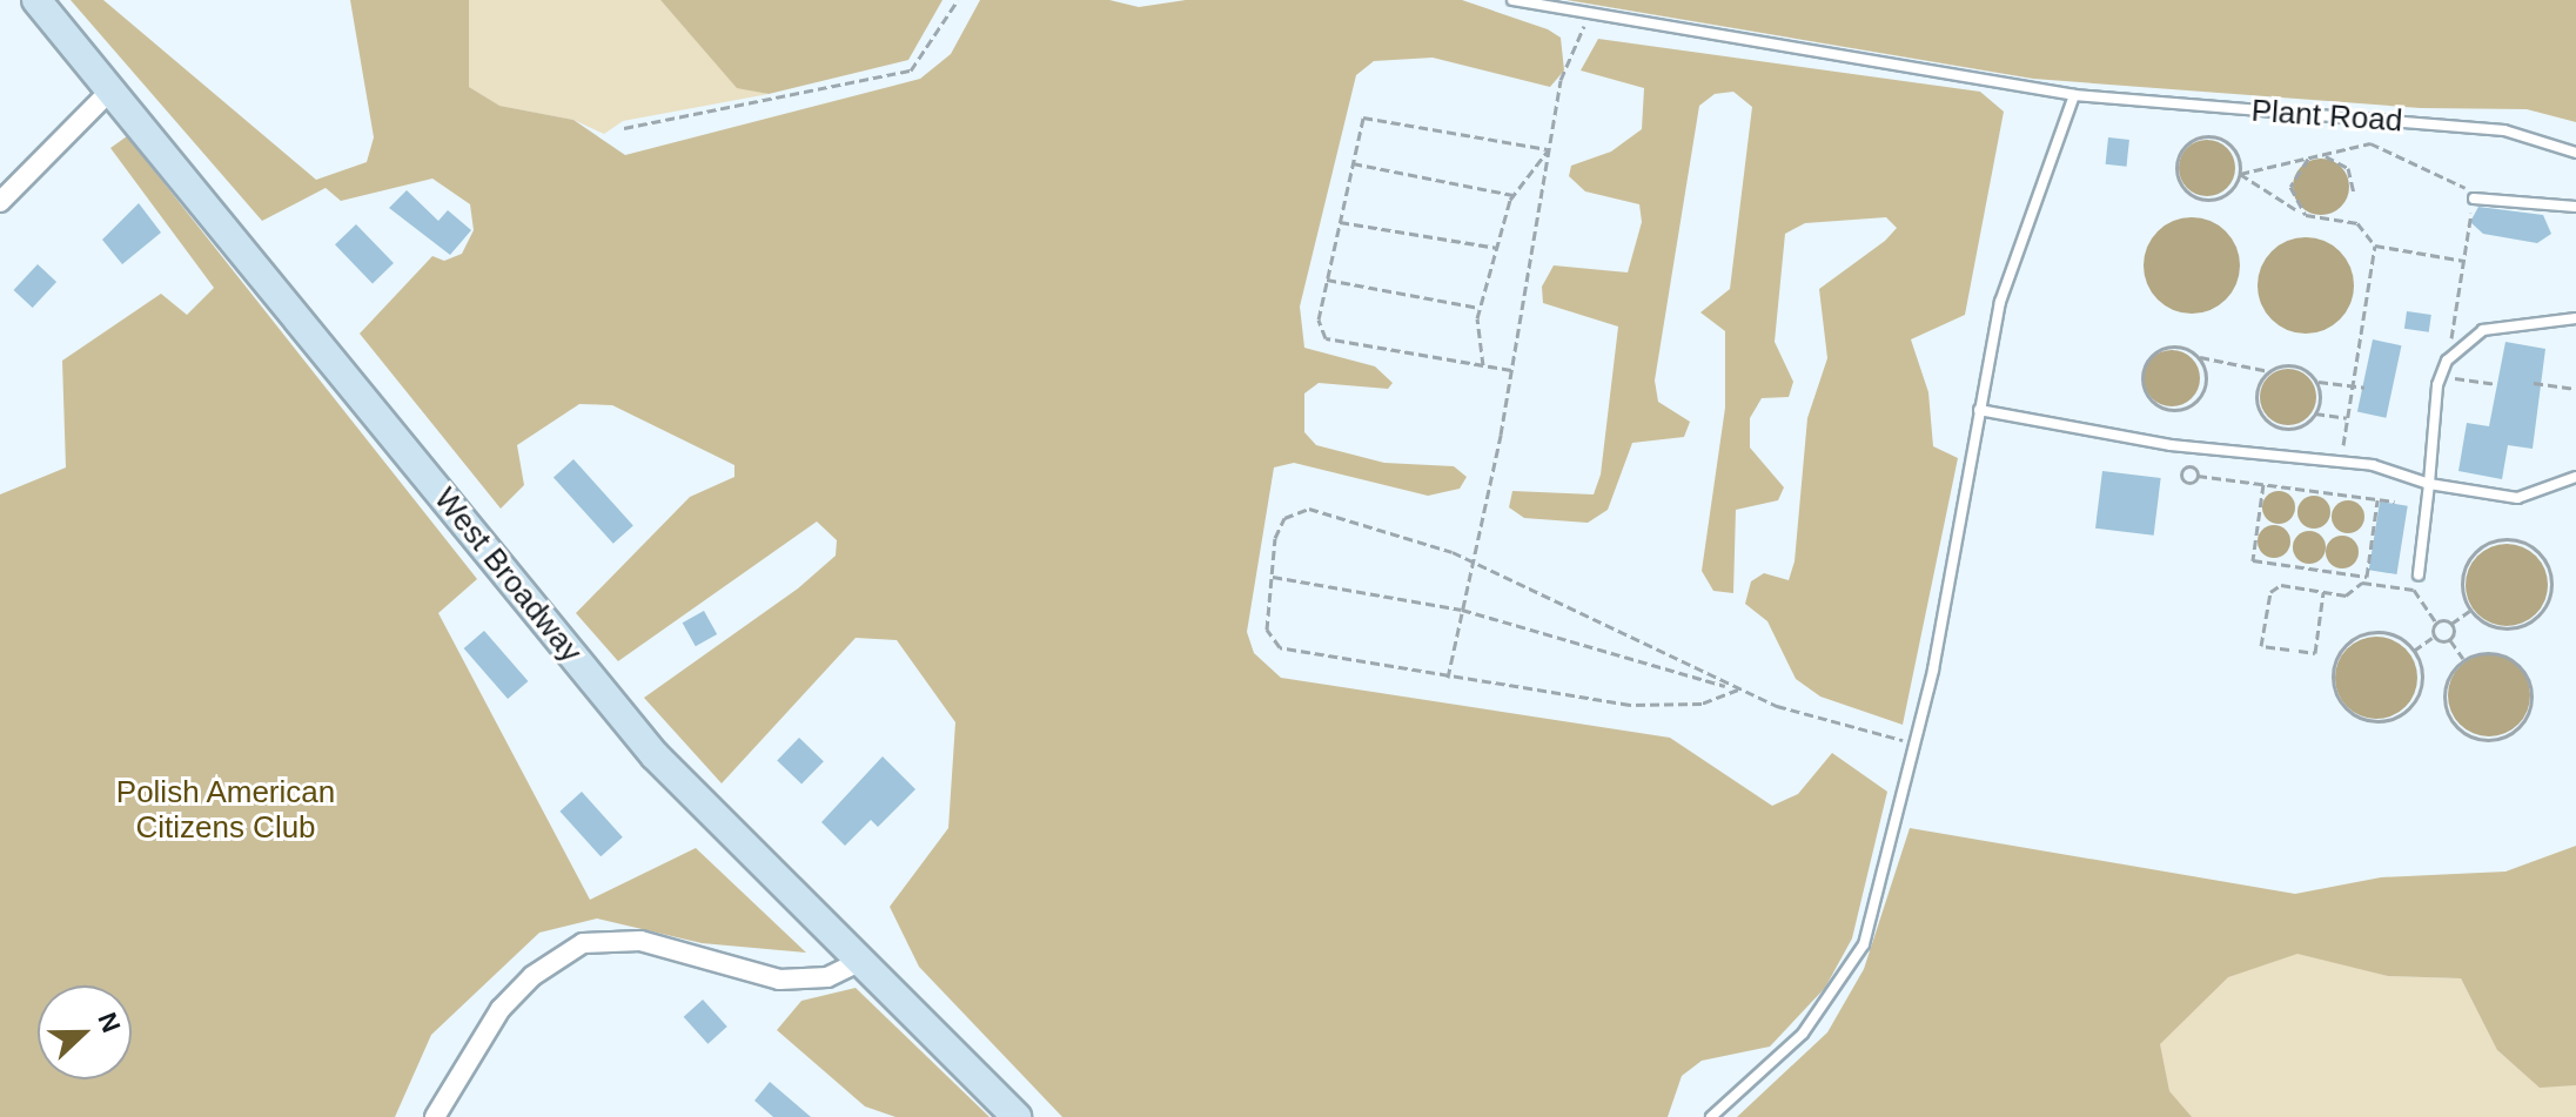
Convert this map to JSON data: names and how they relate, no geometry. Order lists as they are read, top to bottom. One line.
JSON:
{"streets":{"main road":["West Broadway"],"lane":["Plant Road"]},"parks":["Polish American Citizens Club"],"north":"right"}
